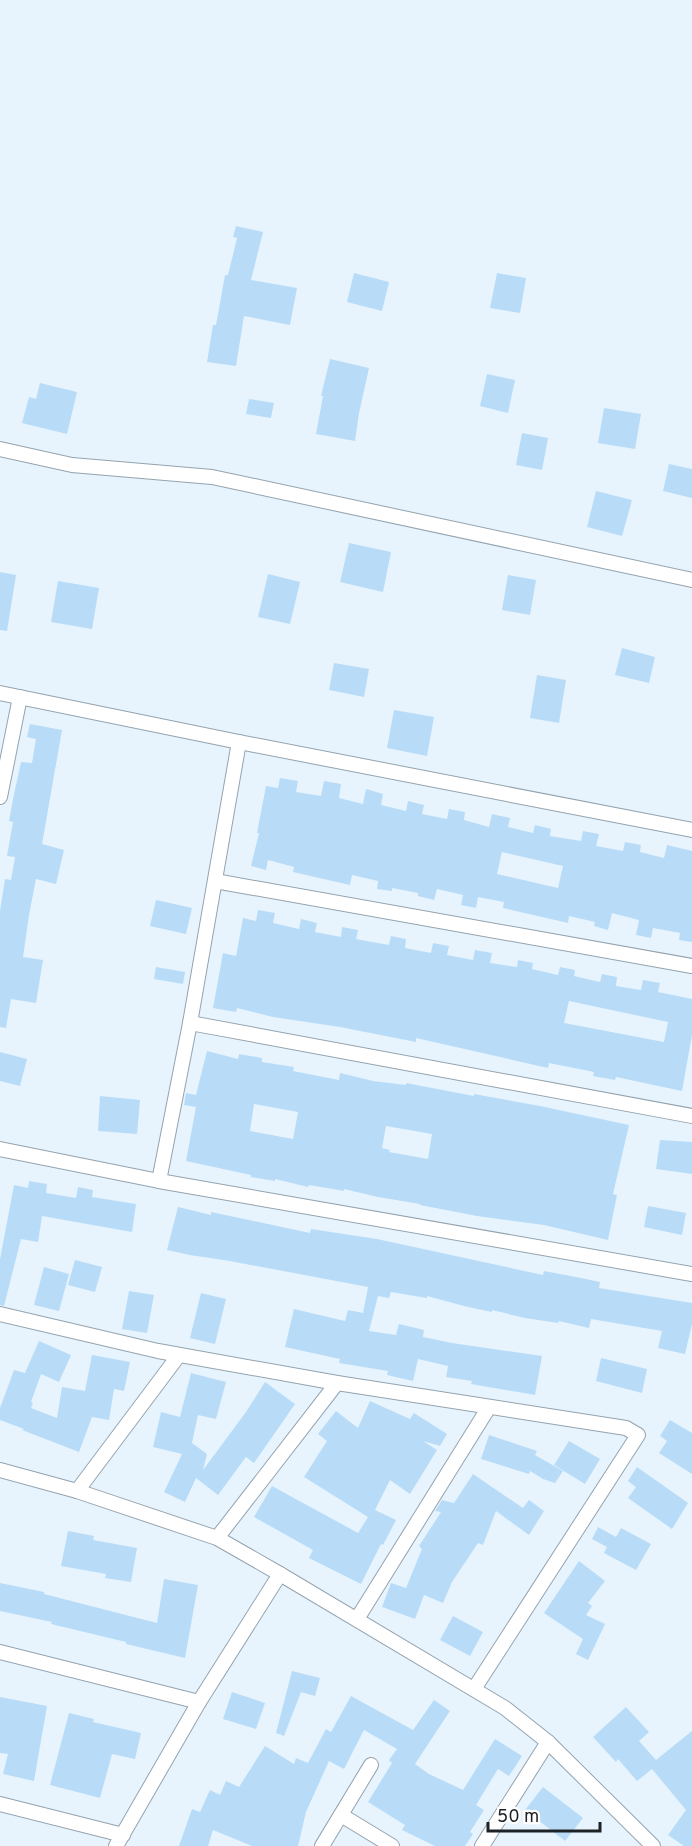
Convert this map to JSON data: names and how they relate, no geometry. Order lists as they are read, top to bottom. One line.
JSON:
{"scale_bar":"50 m"}
